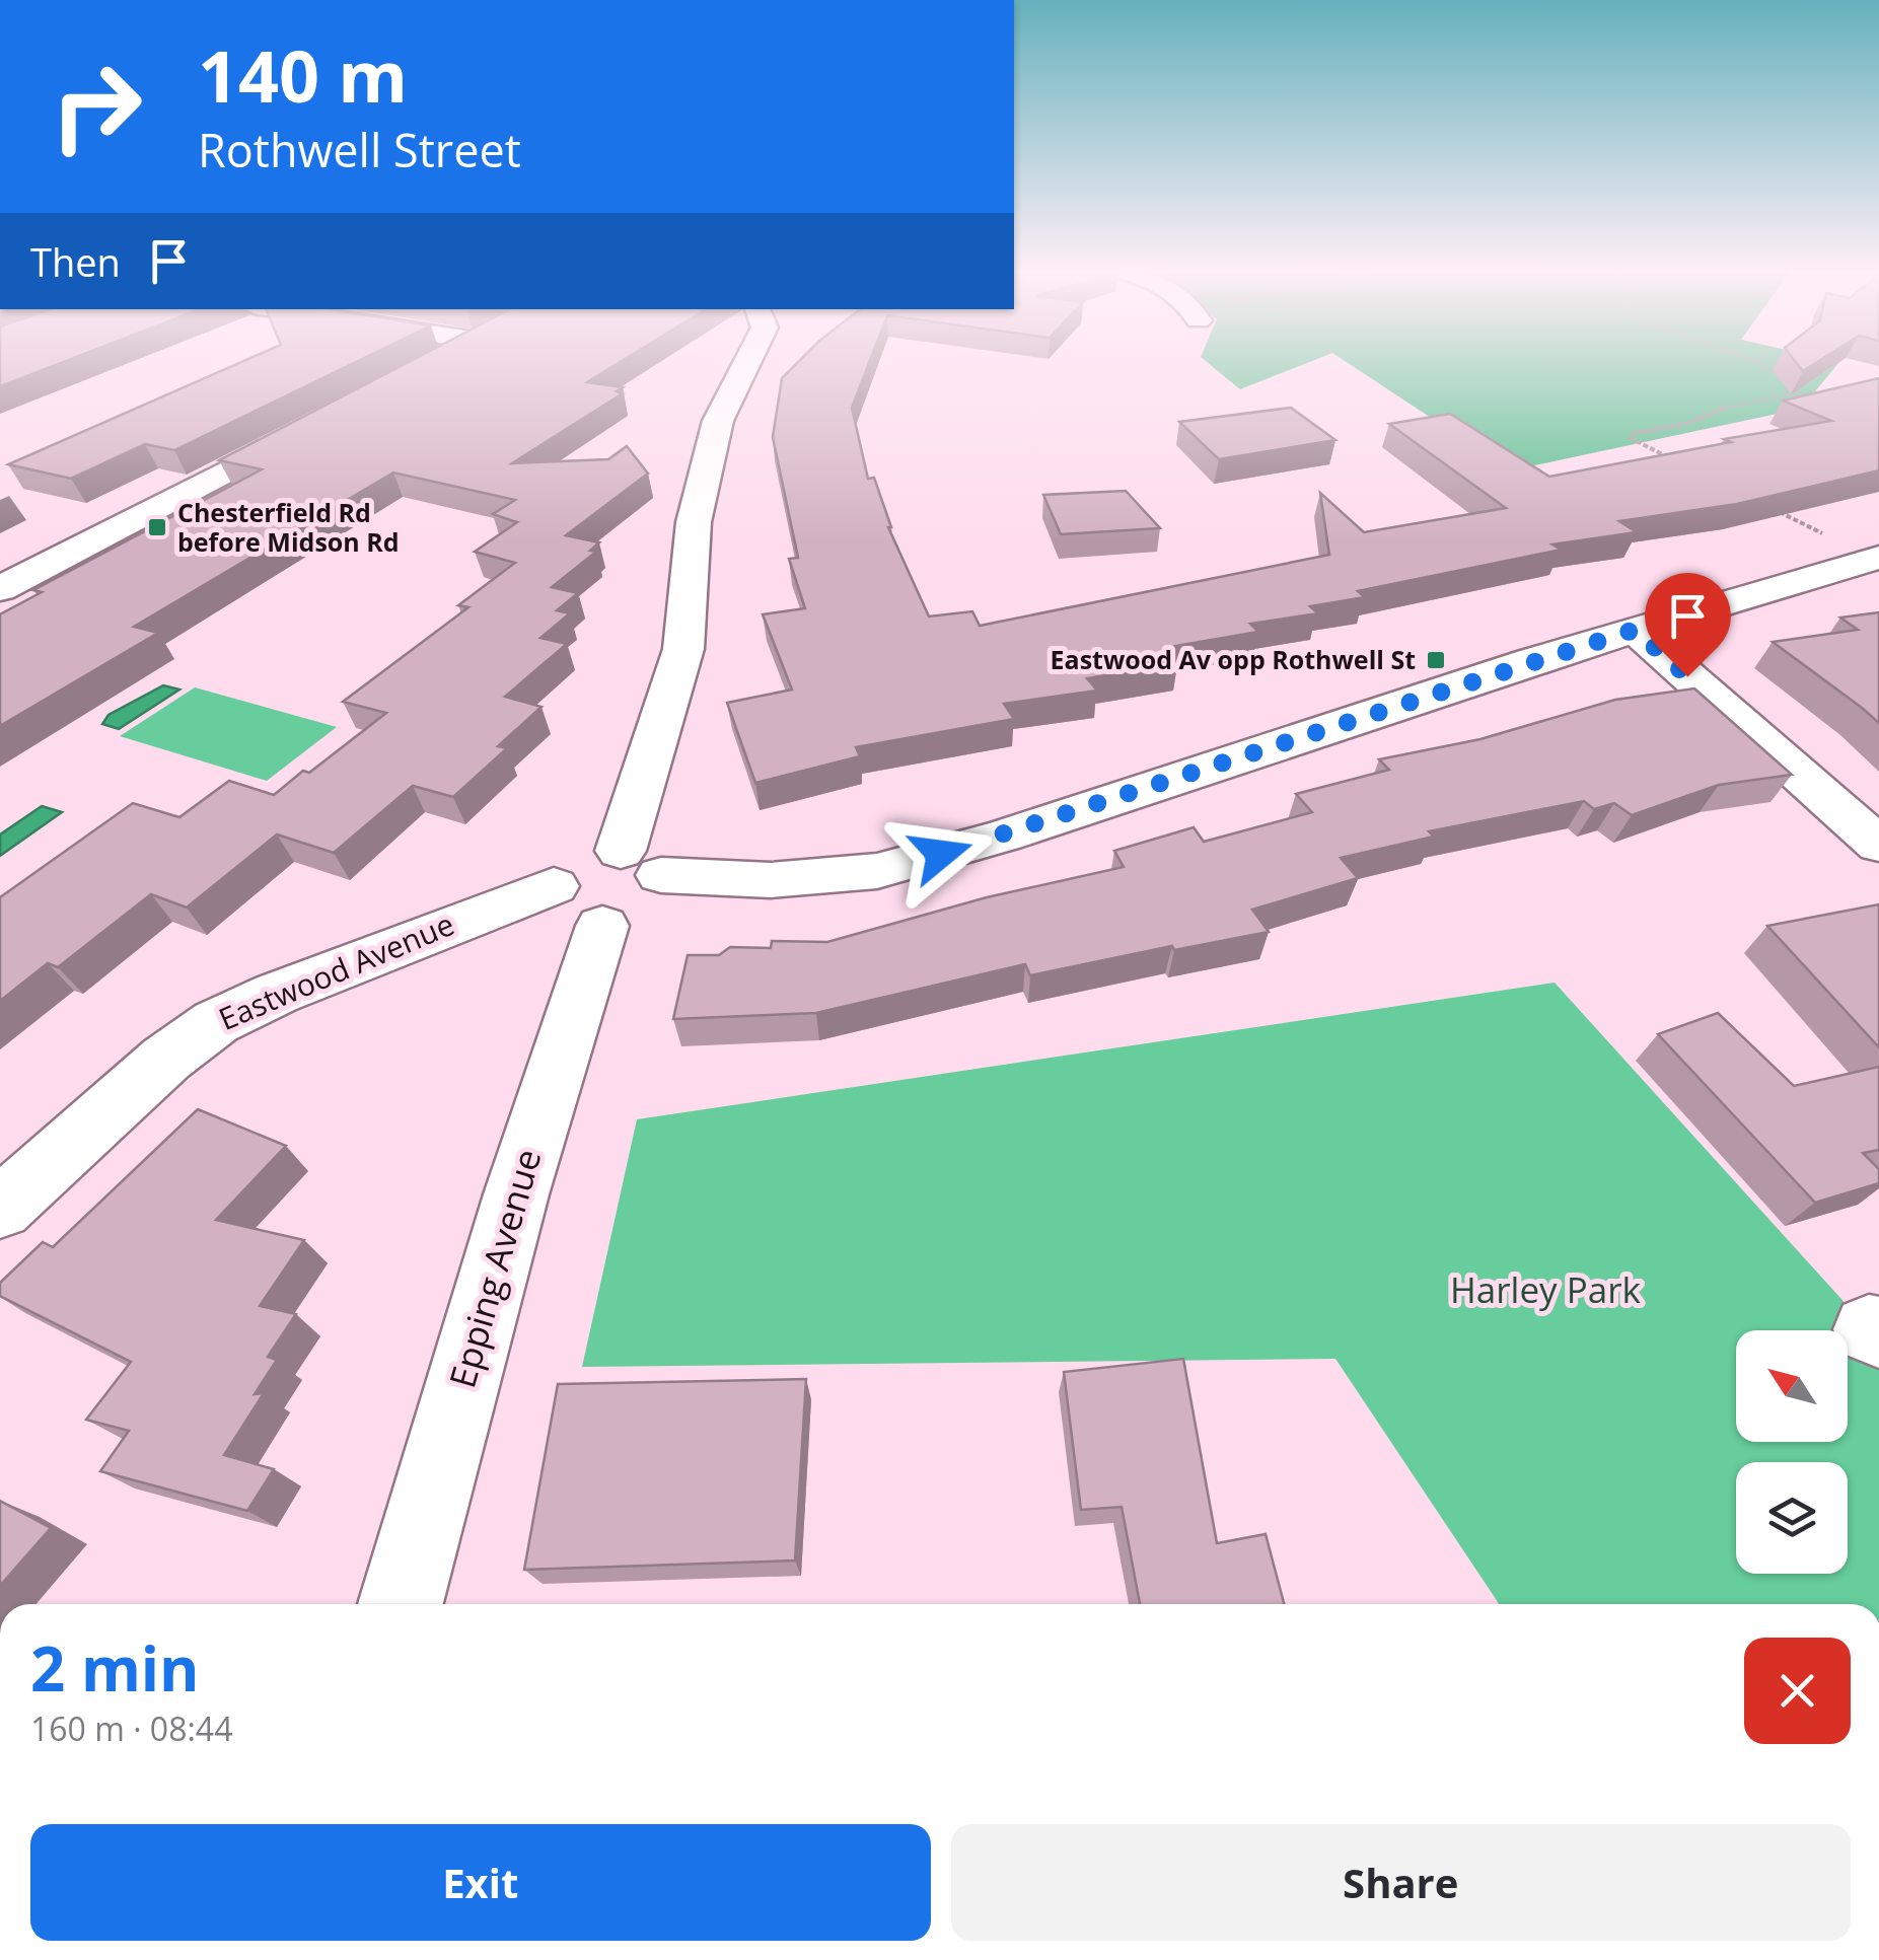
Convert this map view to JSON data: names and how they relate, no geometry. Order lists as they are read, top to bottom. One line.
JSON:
{"streets":{"street":["Eastwood Avenue","Epping Avenue"]},"crossings":[["Eastwood Avenue","Epping Avenue"]],"parks":["Harley Park"],"places":{"transit":["Chesterfield Rd before Midson Rd","Eastwood Av opp Rothwell St"]},"north":"top left","page":{"turn":["140 m","Rothwell Street"],"then":"Then","heading":["2 min","160 m · 08:44"],"buttons":["Exit","Share"]}}
